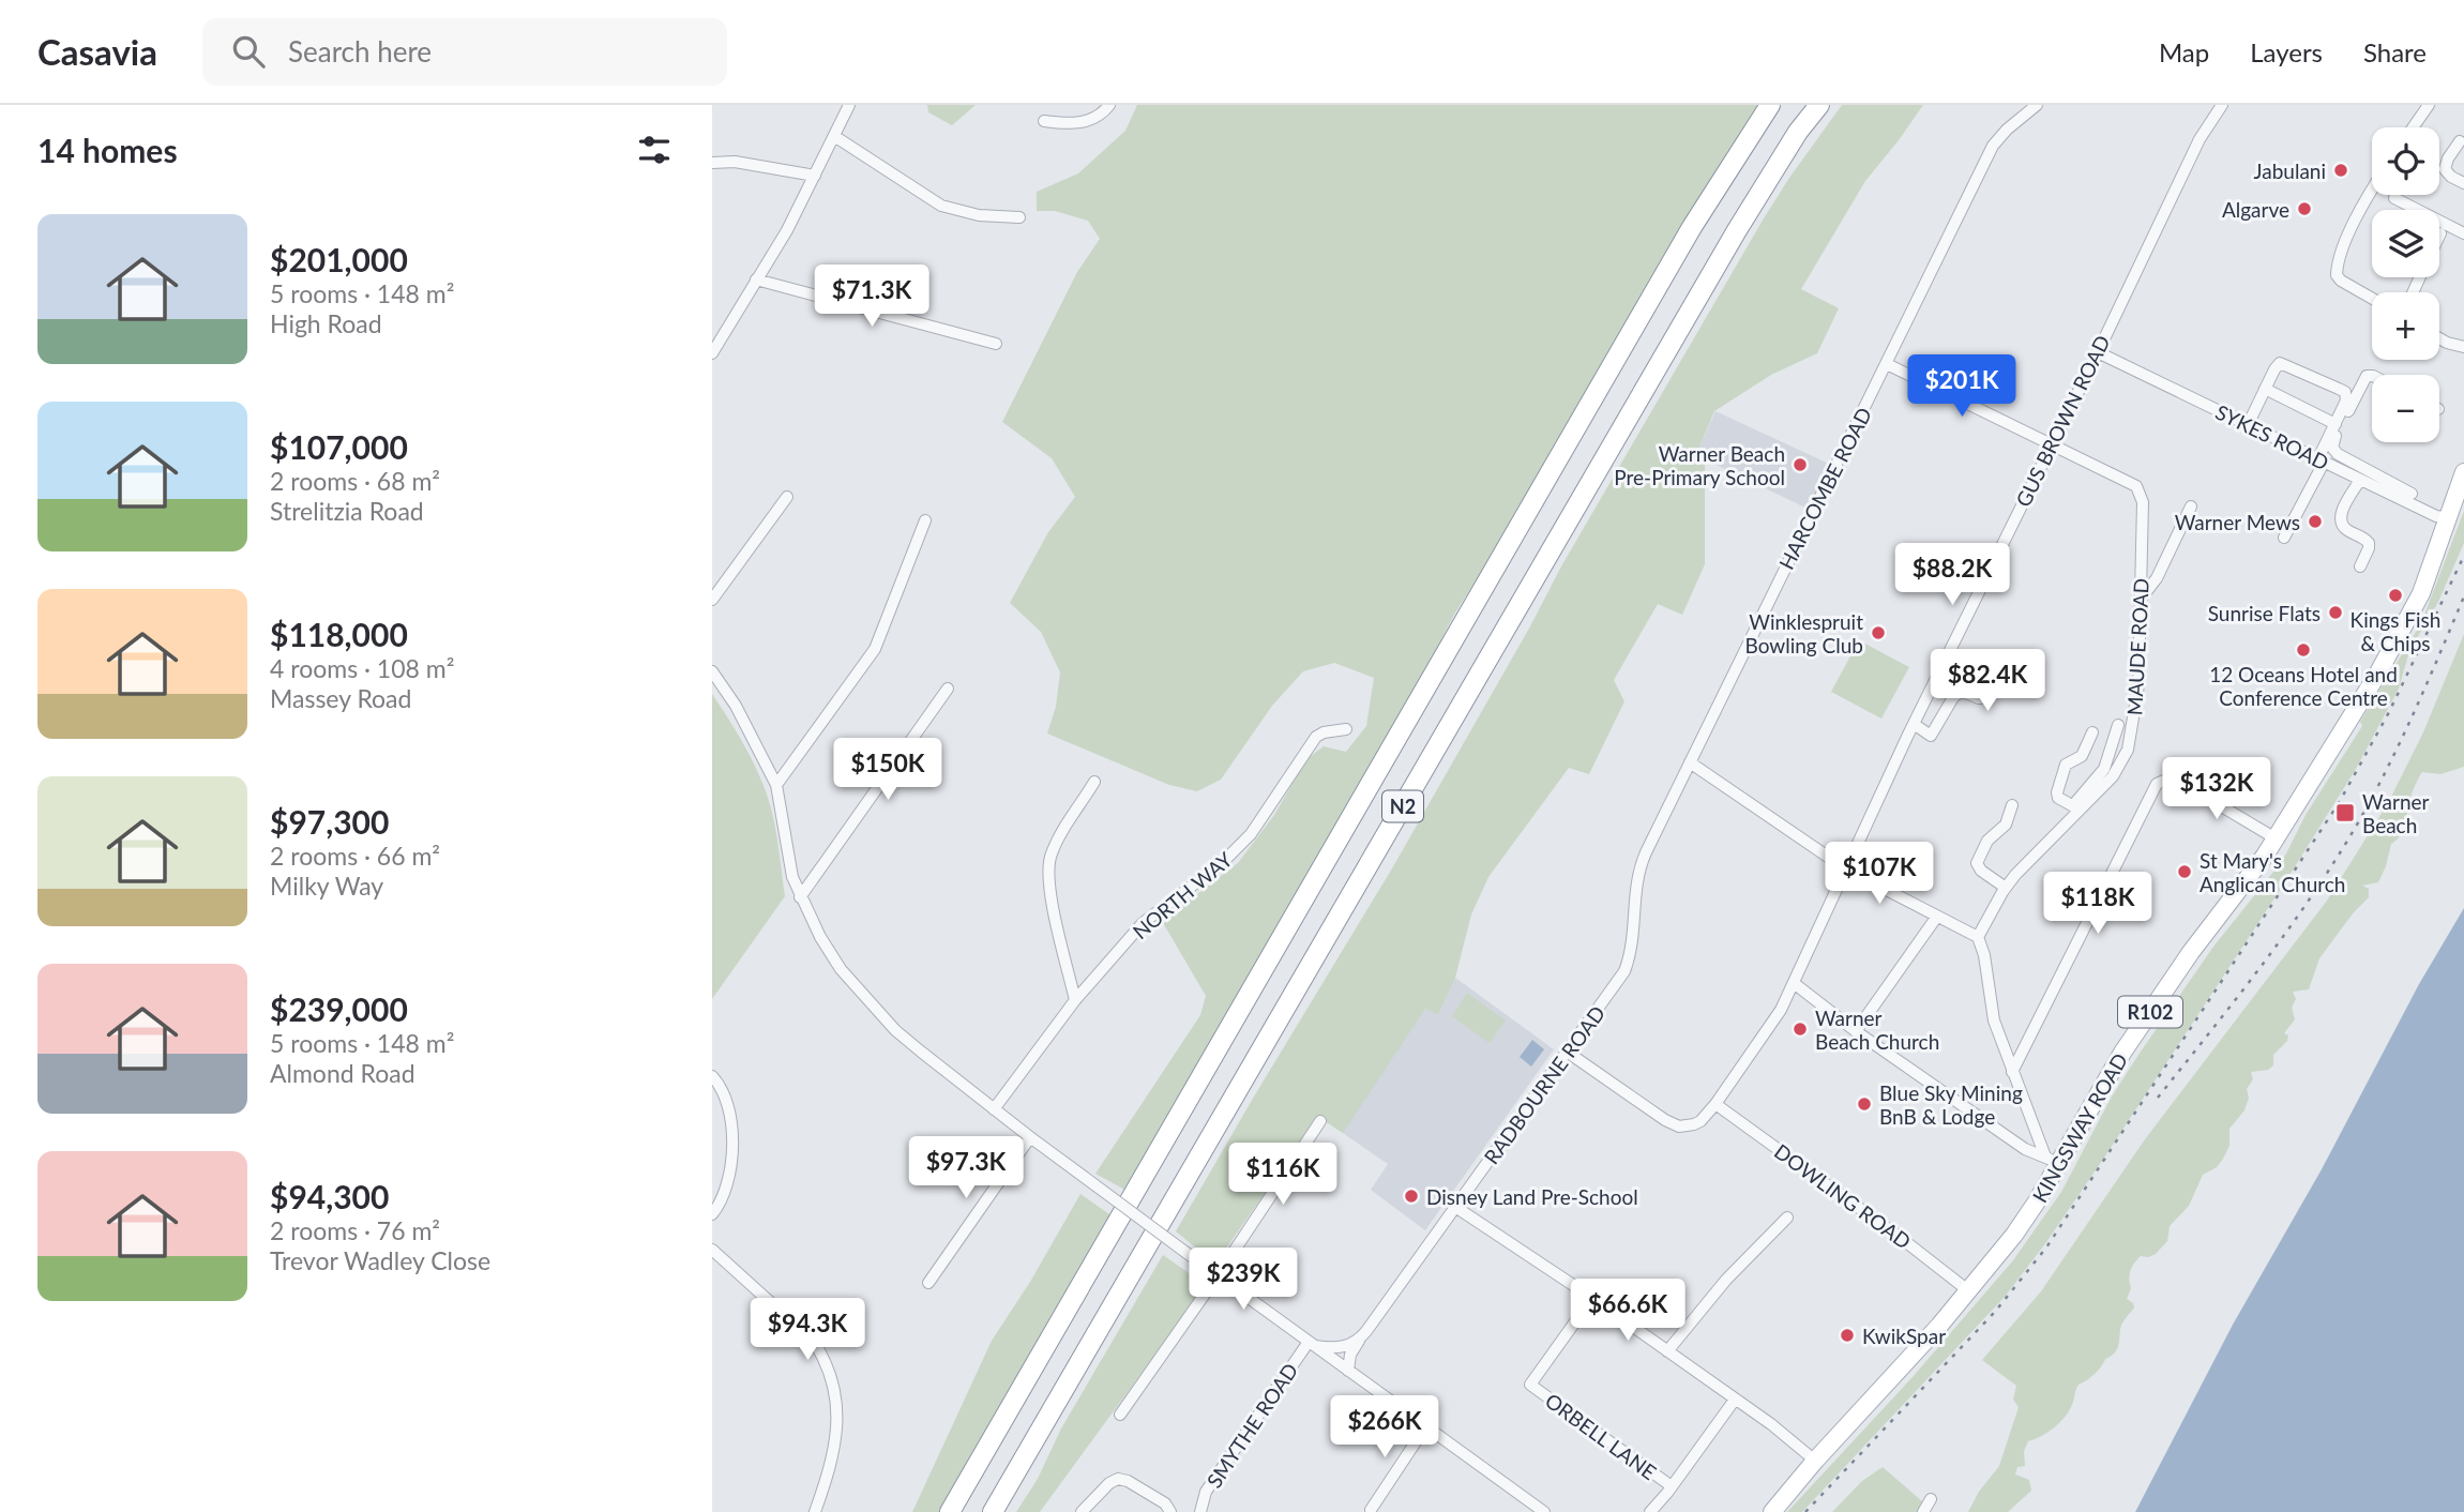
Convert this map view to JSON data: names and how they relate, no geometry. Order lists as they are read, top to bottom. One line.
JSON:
{"streets":{"highway":["N2"],"main road":["R102","KINGSWAY ROAD"],"street":["GUS BROWN ROAD","SYKES ROAD","HARCOMBE ROAD","MAUDE ROAD","NORTH WAY","RADBOURNE ROAD","DOWLING ROAD","SMYTHE ROAD","ORBELL LANE"]},"crossings":[["GUS BROWN ROAD","SYKES ROAD"],["GUS BROWN ROAD","MAUDE ROAD"],["GUS BROWN ROAD","RADBOURNE ROAD"],["GUS BROWN ROAD","DOWLING ROAD"],["SYKES ROAD","KINGSWAY ROAD"],["HARCOMBE ROAD","RADBOURNE ROAD"],["KINGSWAY ROAD","DOWLING ROAD"]],"places":{"other":["Jabulani","Algarve","Warner Beach Pre-Primary School","Warner Mews","Kings Fish & Chips","Sunrise Flats","Winklespruit Bowling Club","12 Oceans Hotel and Conference Centre","St Mary's Anglican Church","Warner Beach Church","Blue Sky Mining BnB & Lodge","Disney Land Pre-School","KwikSpar"],"transit":["Warner Beach"]},"page":{"header":"Casavia","search":"Search here","nav":["Map","Layers","Share"],"heading":"14 homes","map_buttons":["+","−"],"list":[{"name":"$201,000","note":"5 rooms · 148 m² · High Road"},{"name":"$107,000","note":"2 rooms · 68 m² · Strelitzia Road"},{"name":"$118,000","note":"4 rooms · 108 m² · Massey Road"},{"name":"$97,300","note":"2 rooms · 66 m² · Milky Way"},{"name":"$239,000","note":"5 rooms · 148 m² · Almond Road"},{"name":"$94,300","note":"2 rooms · 76 m² · Trevor Wadley Close"}],"price":["$71.3K","$201K","$88.2K","$82.4K","$150K","$132K","$107K","$118K","$97.3K","$116K","$239K","$66.6K","$94.3K","$266K"]}}
